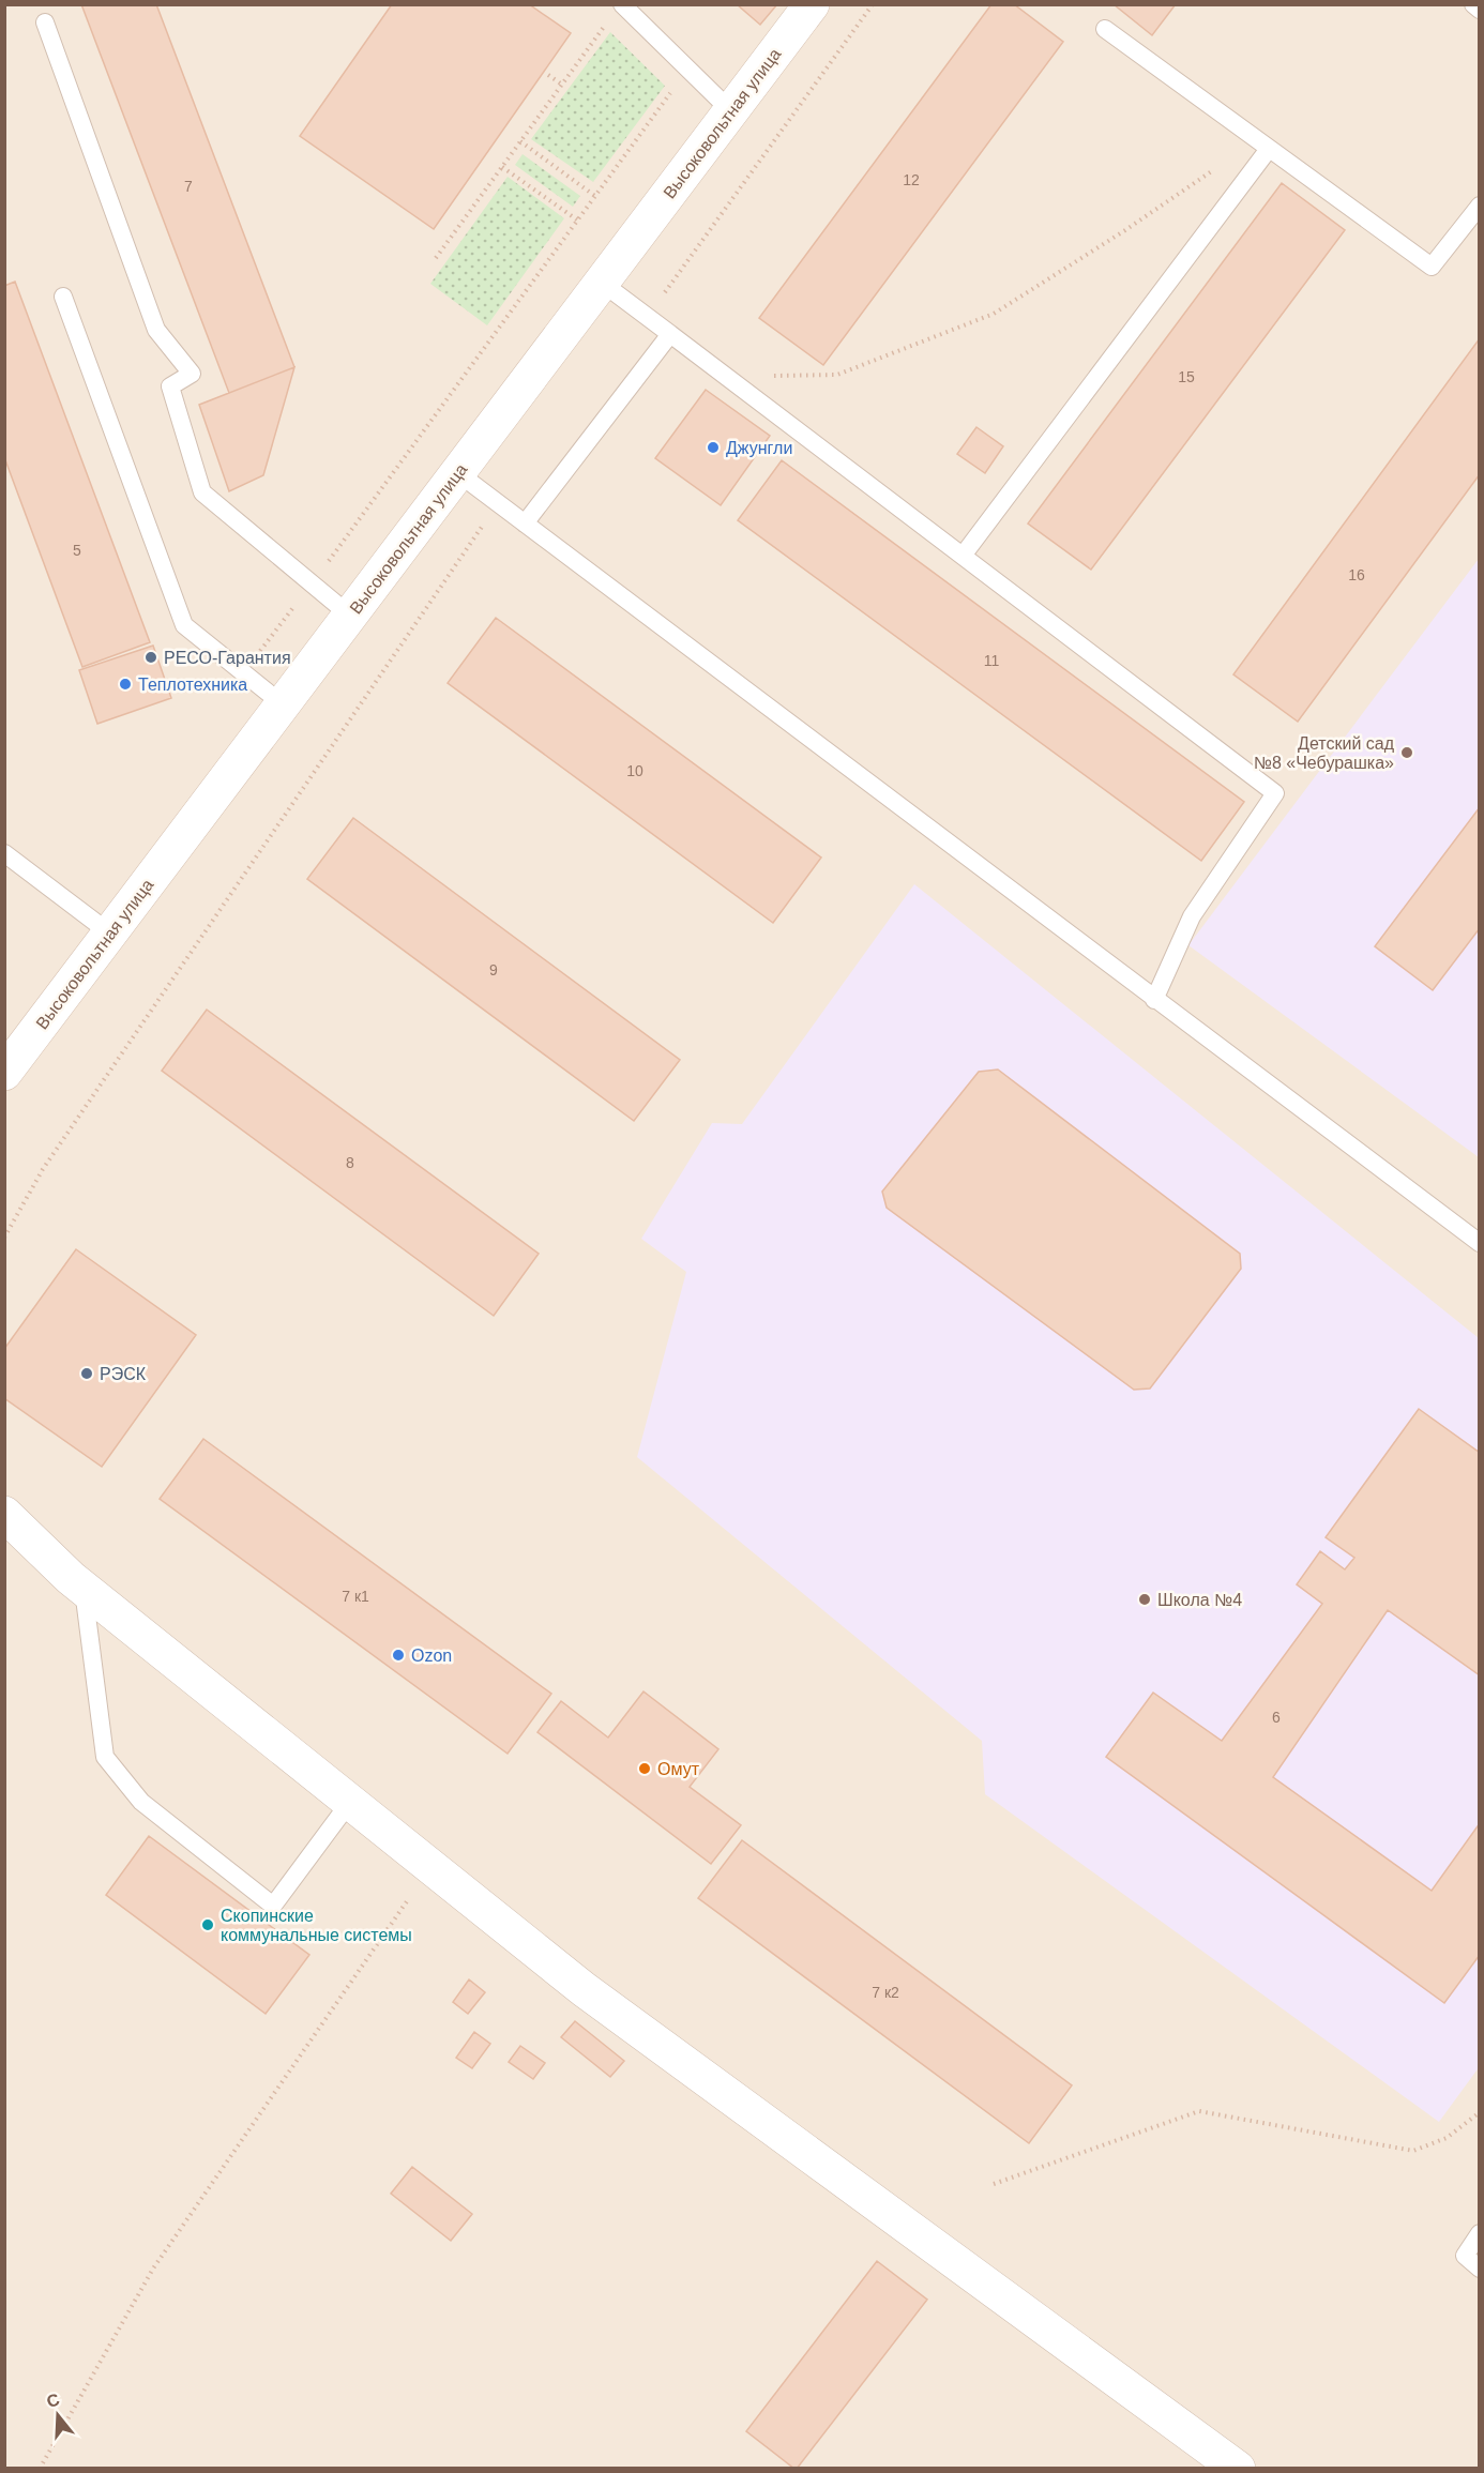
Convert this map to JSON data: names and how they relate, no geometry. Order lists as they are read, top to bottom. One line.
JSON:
{"streets":{"street":["Высоковольтная улица"]},"places":["Джунгли","РЕСО-Гарантия","Теплотехника","Детский сад №8 «Чебурашка»","РЭСК","Школа №4","Ozon","Омут","Скопинские коммунальные системы"],"house_numbers":["12","7","15","5","16","11","10","9","8","7 к1","6","7 к2"],"north":"top"}
